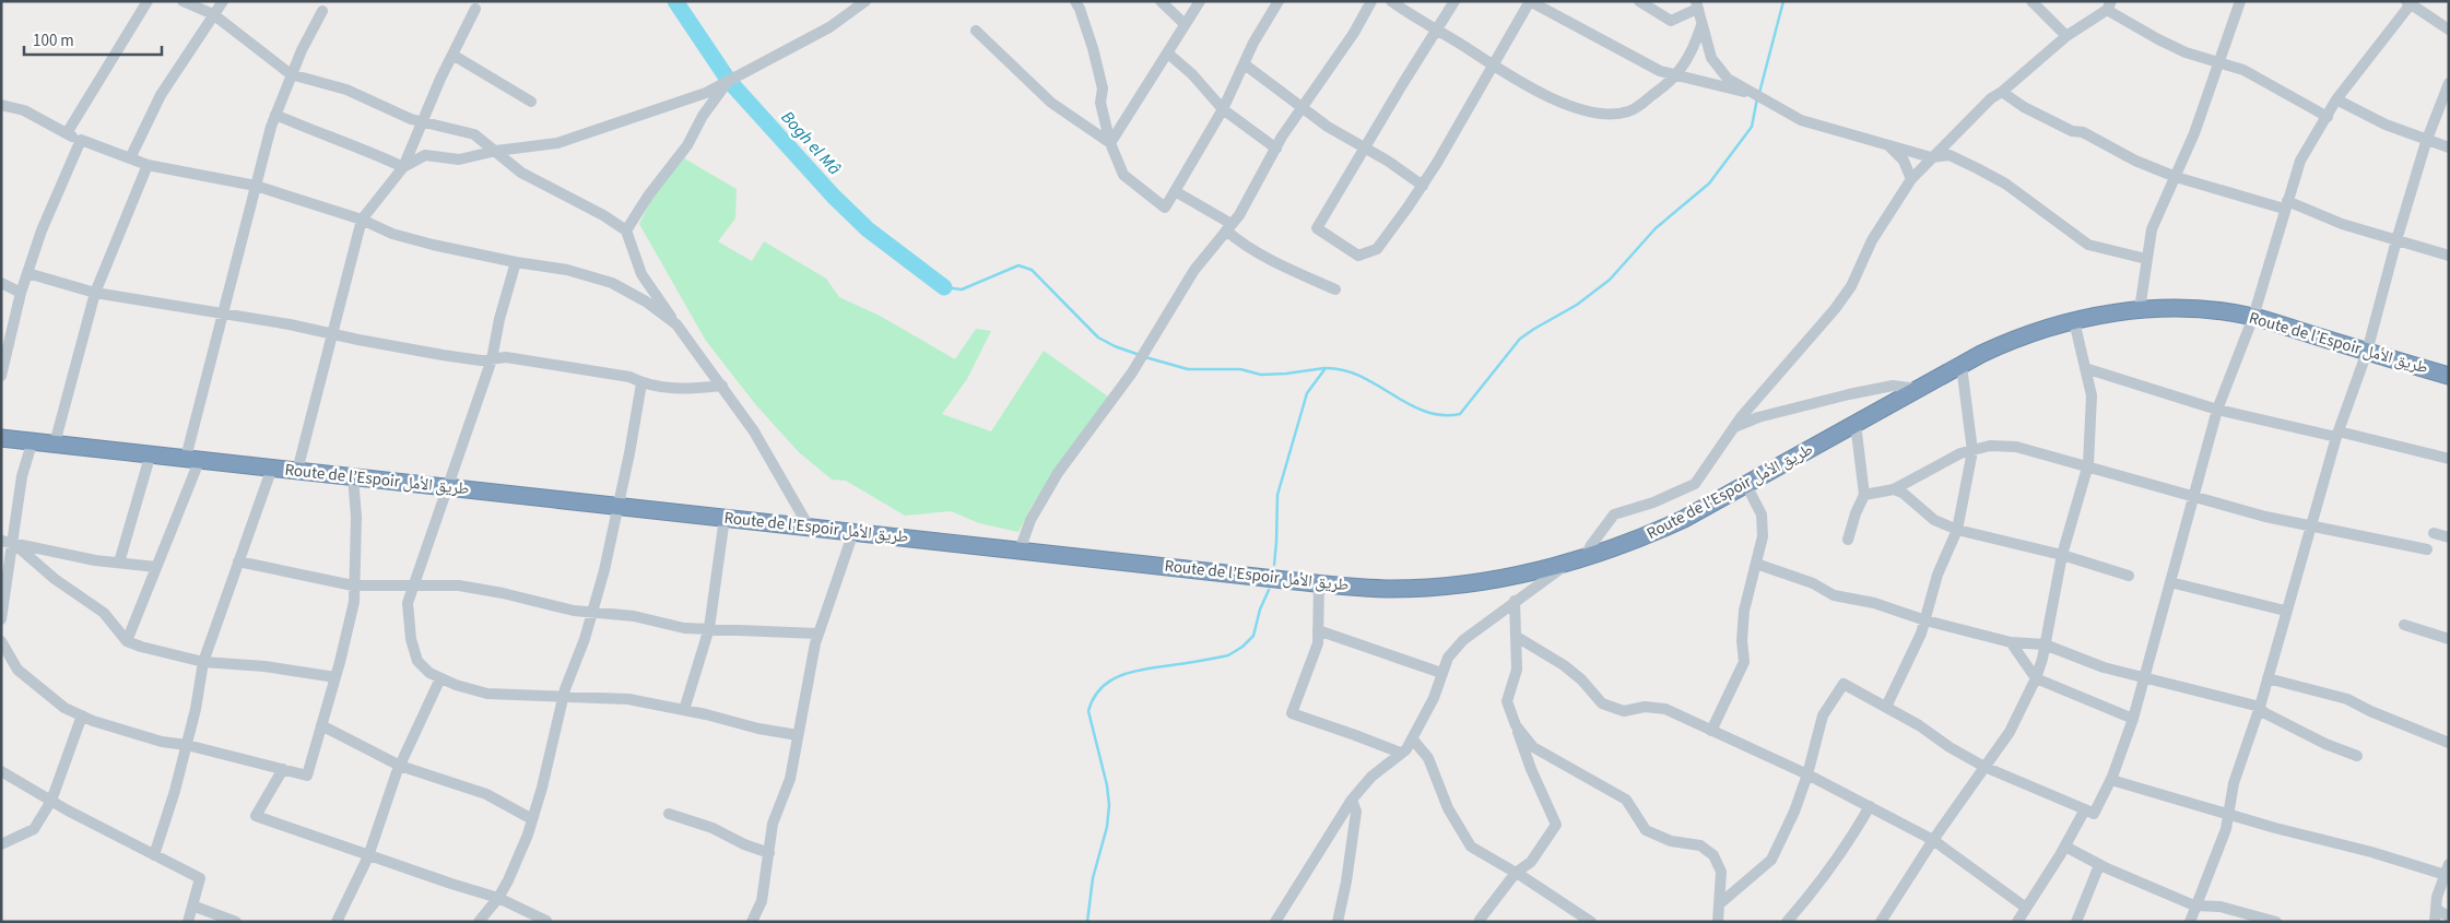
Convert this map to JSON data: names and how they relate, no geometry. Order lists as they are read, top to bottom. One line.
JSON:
{"streets":{"highway":["Route de l’Espoir طريق الأمل"]},"water":["Bogh el Mâ"],"scale_bar":"100 m"}
